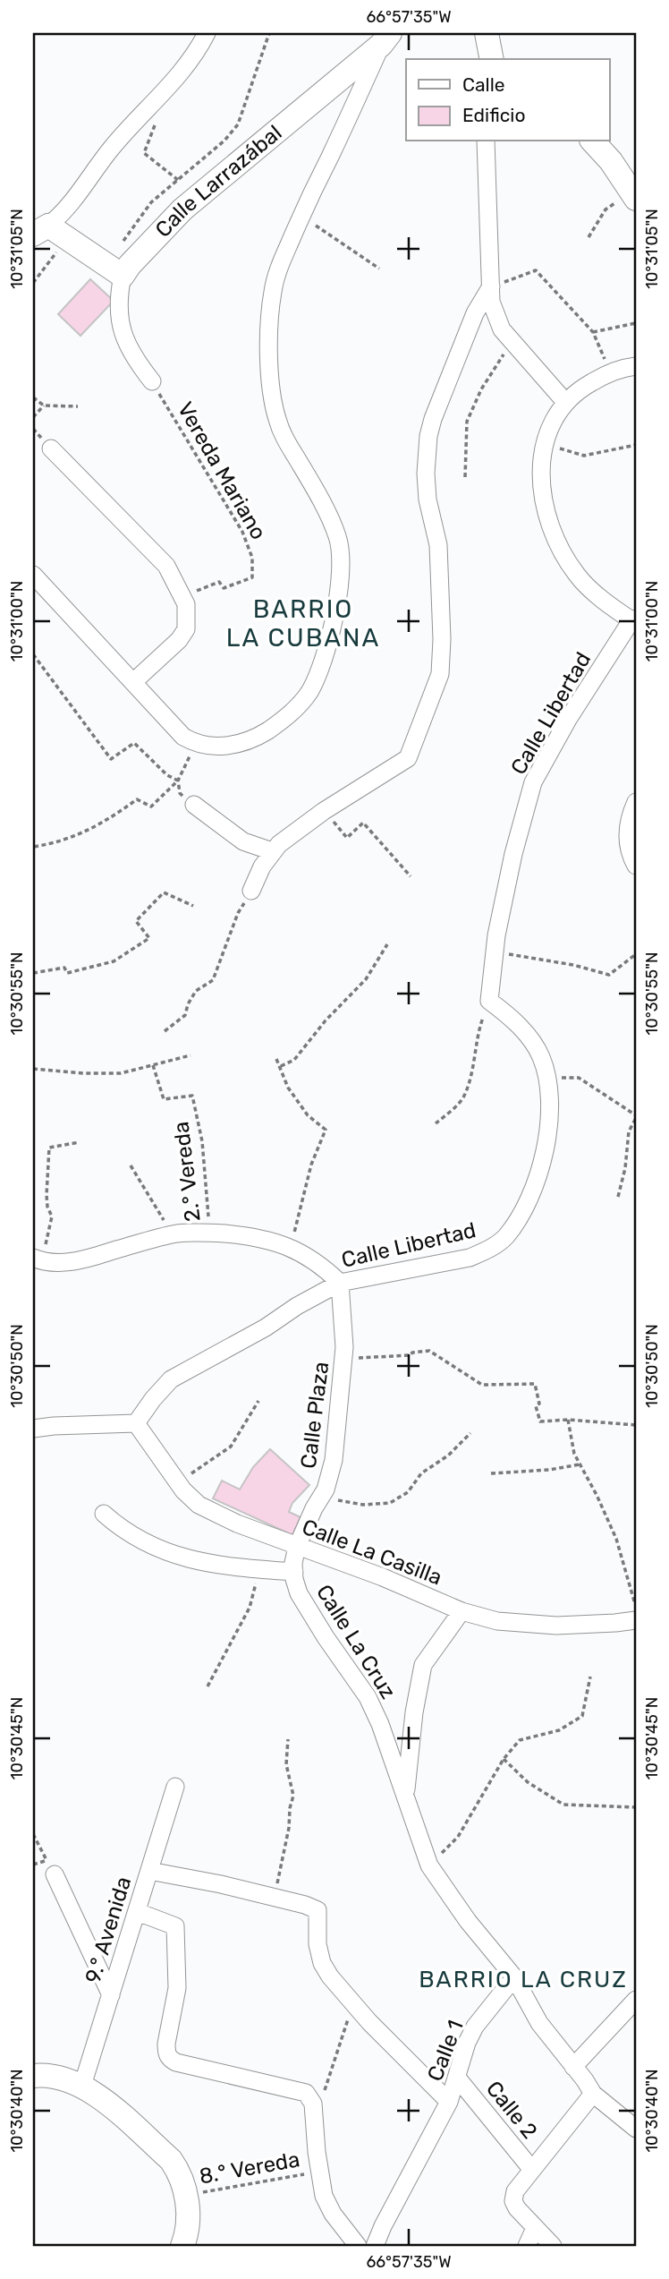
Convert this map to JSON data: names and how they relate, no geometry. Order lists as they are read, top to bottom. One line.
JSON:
{"streets":{"street":["Calle Larrazábal","Calle Libertad","Calle Plaza","Calle La Casilla","Calle La Cruz","9.° Avenida","Calle 1","Calle 2"],"path":["Vereda Mariano","2.° Vereda","8.° Vereda"]},"crossings":[["Calle Libertad","Calle Plaza"],["Calle Libertad","Calle La Casilla"],["Calle Plaza","Calle La Casilla"],["Calle Plaza","Calle La Cruz"],["Calle La Casilla","Calle La Cruz"],["Calle La Cruz","Calle 1"],["Calle La Cruz","Calle 2"],["Calle 1","Calle 2"]],"districts":["BARRIO LA CUBANA","BARRIO LA CRUZ"],"legend":["Calle","Edificio"],"coordinates":["66°57'35\"W","10°31'05\"N","10°31'00\"N","10°30'55\"N","10°30'50\"N","10°30'45\"N","10°30'40\"N"]}
